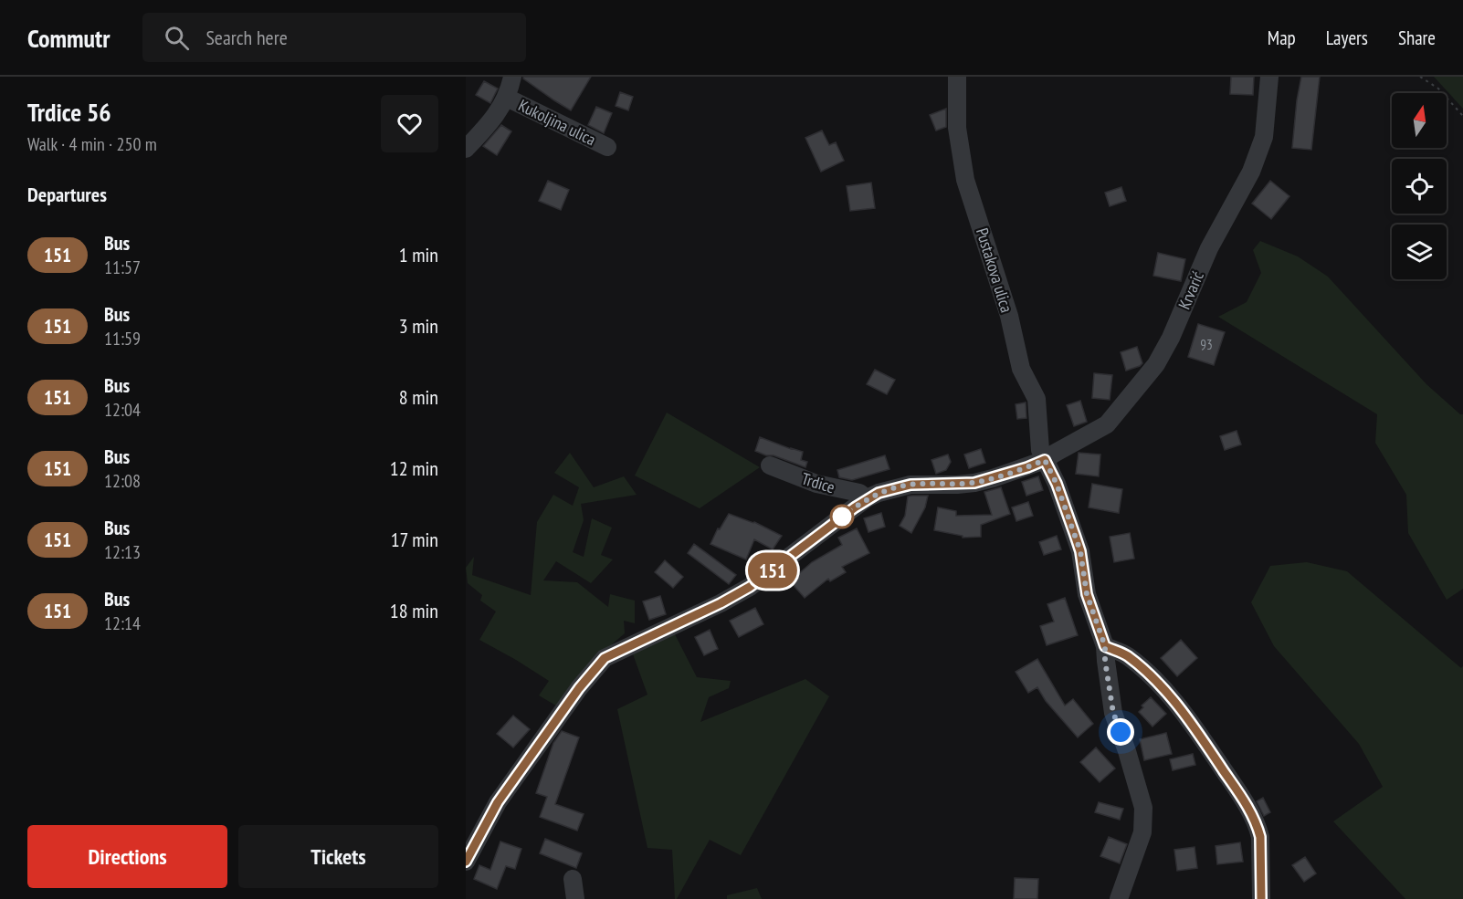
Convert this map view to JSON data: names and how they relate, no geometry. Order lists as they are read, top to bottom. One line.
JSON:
{"streets":{"street":["Kukoljina ulica","Pustakova ulica","Krvarić","Trdice"]},"crossings":[["Pustakova ulica","Krvarić"],["Pustakova ulica","Trdice"],["Krvarić","Trdice"]],"lines":["bus line 151"],"house_numbers":["93"],"north":"top","page":{"header":"Commutr","search":"Search here","nav":["Map","Layers","Share"],"heading":[["Trdice 56","Walk · 4 min · 250 m"],"Departures"],"on_map":"151","list":[{"mark":"151","name":"Bus","note":"11:57","value":"1 min"},{"mark":"151","name":"Bus","note":"11:59","value":"3 min"},{"mark":"151","name":"Bus","note":"12:04","value":"8 min"},{"mark":"151","name":"Bus","note":"12:08","value":"12 min"},{"mark":"151","name":"Bus","note":"12:13","value":"17 min"},{"mark":"151","name":"Bus","note":"12:14","value":"18 min"}],"buttons":["Directions","Tickets"]}}
